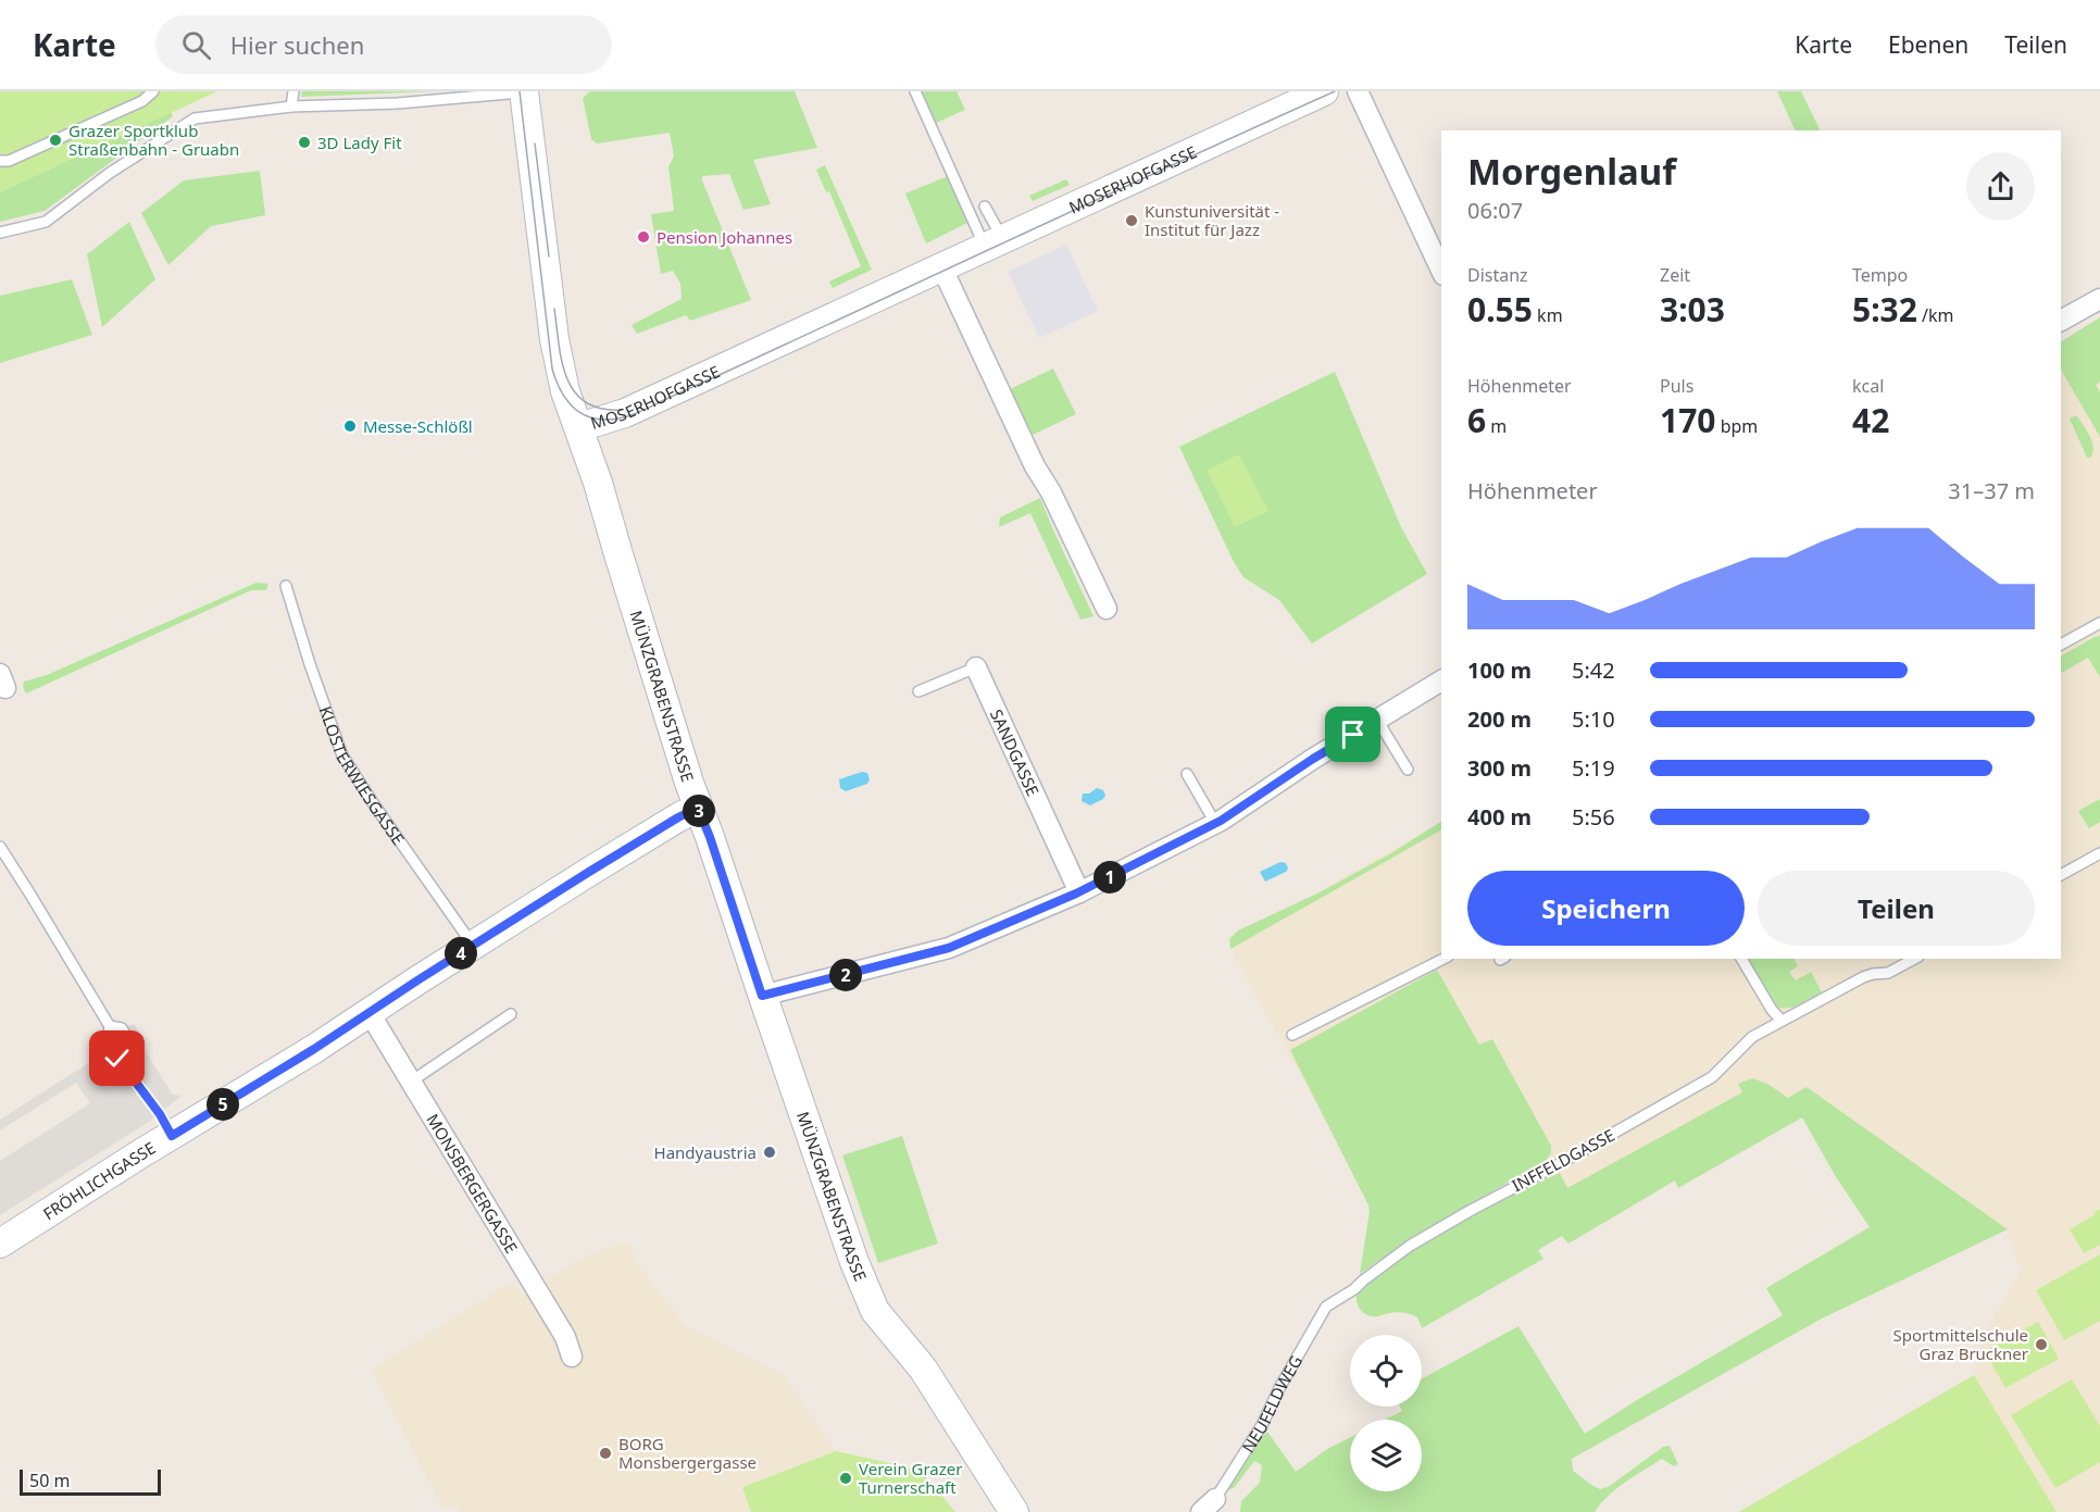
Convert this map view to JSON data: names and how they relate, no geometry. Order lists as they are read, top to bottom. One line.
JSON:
{"streets":{"main road":["MOSERHOFGASSE","MÜNZGRABENSTRASSE","FRÖHLICHGASSE"],"street":["SANDGASSE","MONSBERGERGASSE"],"lane":["KLOSTERWIESGASSE","INFFELDGASSE","NEUFELDWEG"]},"crossings":[["MOSERHOFGASSE","MÜNZGRABENSTRASSE"],["MÜNZGRABENSTRASSE","FRÖHLICHGASSE"],["KLOSTERWIESGASSE","FRÖHLICHGASSE"],["INFFELDGASSE","NEUFELDWEG"],["FRÖHLICHGASSE","MONSBERGERGASSE"]],"places":["Grazer Sportklub Straßenbahn - Gruabn","3D Lady Fit","Kunstuniversität - Institut für Jazz","Pension Johannes","Messe-Schlößl","Handyaustria","Sportmittelschule Graz Bruckner","BORG Monsbergergasse","Verein Grazer Turnerschaft"],"scale_bar":"50 m","page":{"header":"Karte","search":"Hier suchen","nav":["Karte","Ebenen","Teilen"],"heading":["Morgenlauf","06:07"],"stats":[["Distanz","0.55 km"],["Zeit","3:03"],["Tempo","5:32 /km"],["Höhenmeter","6 m"],["Puls","170 bpm"],["kcal","42"]],"chart":["Höhenmeter","31–37 m"],"list":[{"name":"100 m","note":"5:42"},{"name":"200 m","note":"5:10"},{"name":"300 m","note":"5:19"},{"name":"400 m","note":"5:56"}],"pins":["3","1","4","2","5"],"buttons":["Speichern","Teilen"],"scale":"50 m"}}
